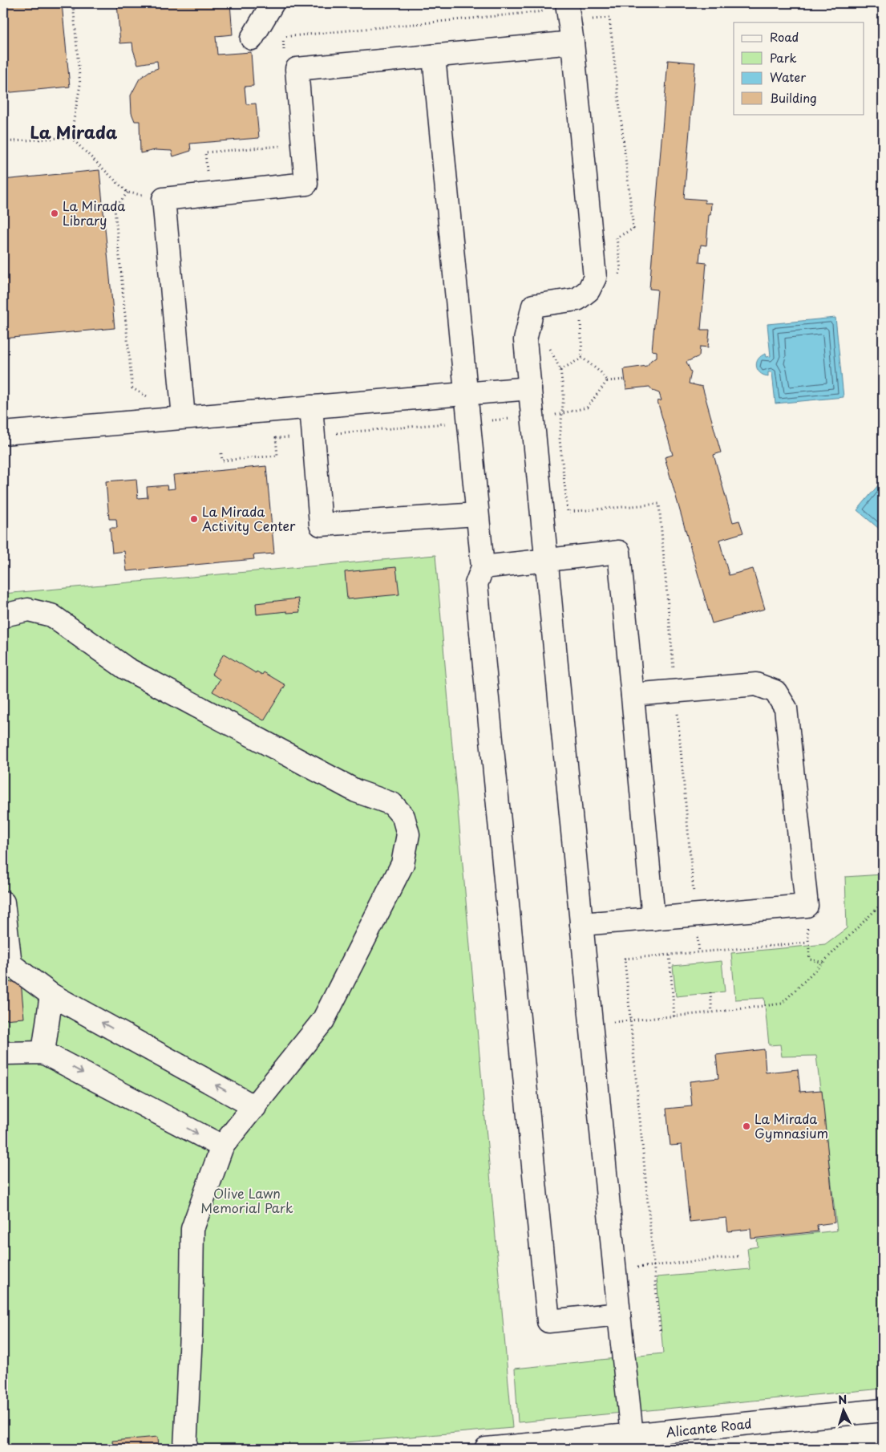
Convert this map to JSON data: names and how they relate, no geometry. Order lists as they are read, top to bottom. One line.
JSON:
{"streets":{"street":["Alicante Road"]},"districts":["La Mirada"],"parks":["Olive Lawn Memorial Park"],"places":["La Mirada Library","La Mirada Activity Center","La Mirada Gymnasium"],"legend":["Road","Park","Water","Building"],"north":"top"}
